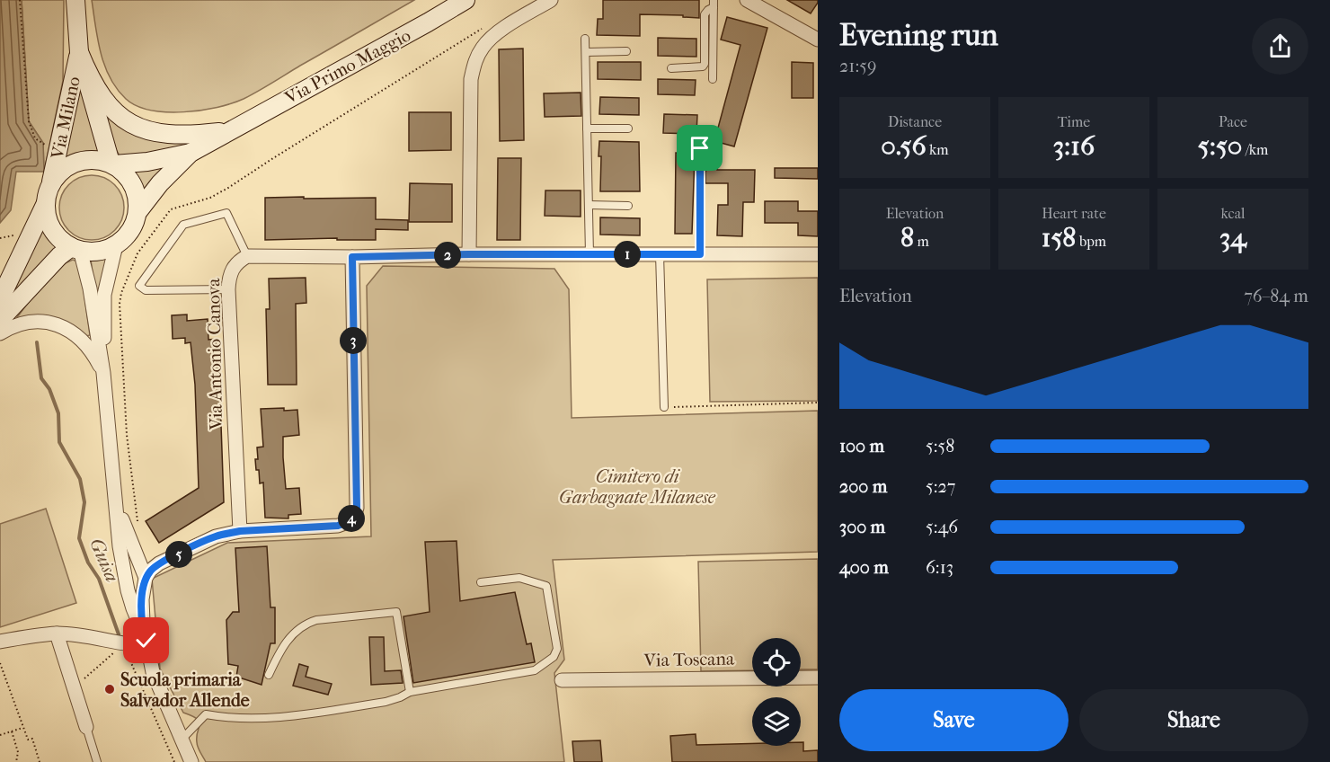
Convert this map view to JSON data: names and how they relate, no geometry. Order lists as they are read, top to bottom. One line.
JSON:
{"streets":{"street":["Via Primo Maggio","Via Milano","Via Antonio Canova","Via Toscana"]},"crossings":[["Via Primo Maggio","Via Milano"]],"water":["Guisa"],"parks":["Cimitero di Garbagnate Milanese"],"places":["Scuola primaria Salvador Allende"],"page":{"heading":["Evening run","21:59"],"stats":[["Distance","0.56 km"],["Time","3:16"],["Pace","5:50 /km"],["Elevation","8 m"],["Heart rate","158 bpm"],["kcal","34"]],"pins":["1","2","3","4","5"],"chart":["Elevation","76–84 m"],"list":[{"name":"100 m","note":"5:58"},{"name":"200 m","note":"5:27"},{"name":"300 m","note":"5:46"},{"name":"400 m","note":"6:13"}],"buttons":["Save","Share"]}}
